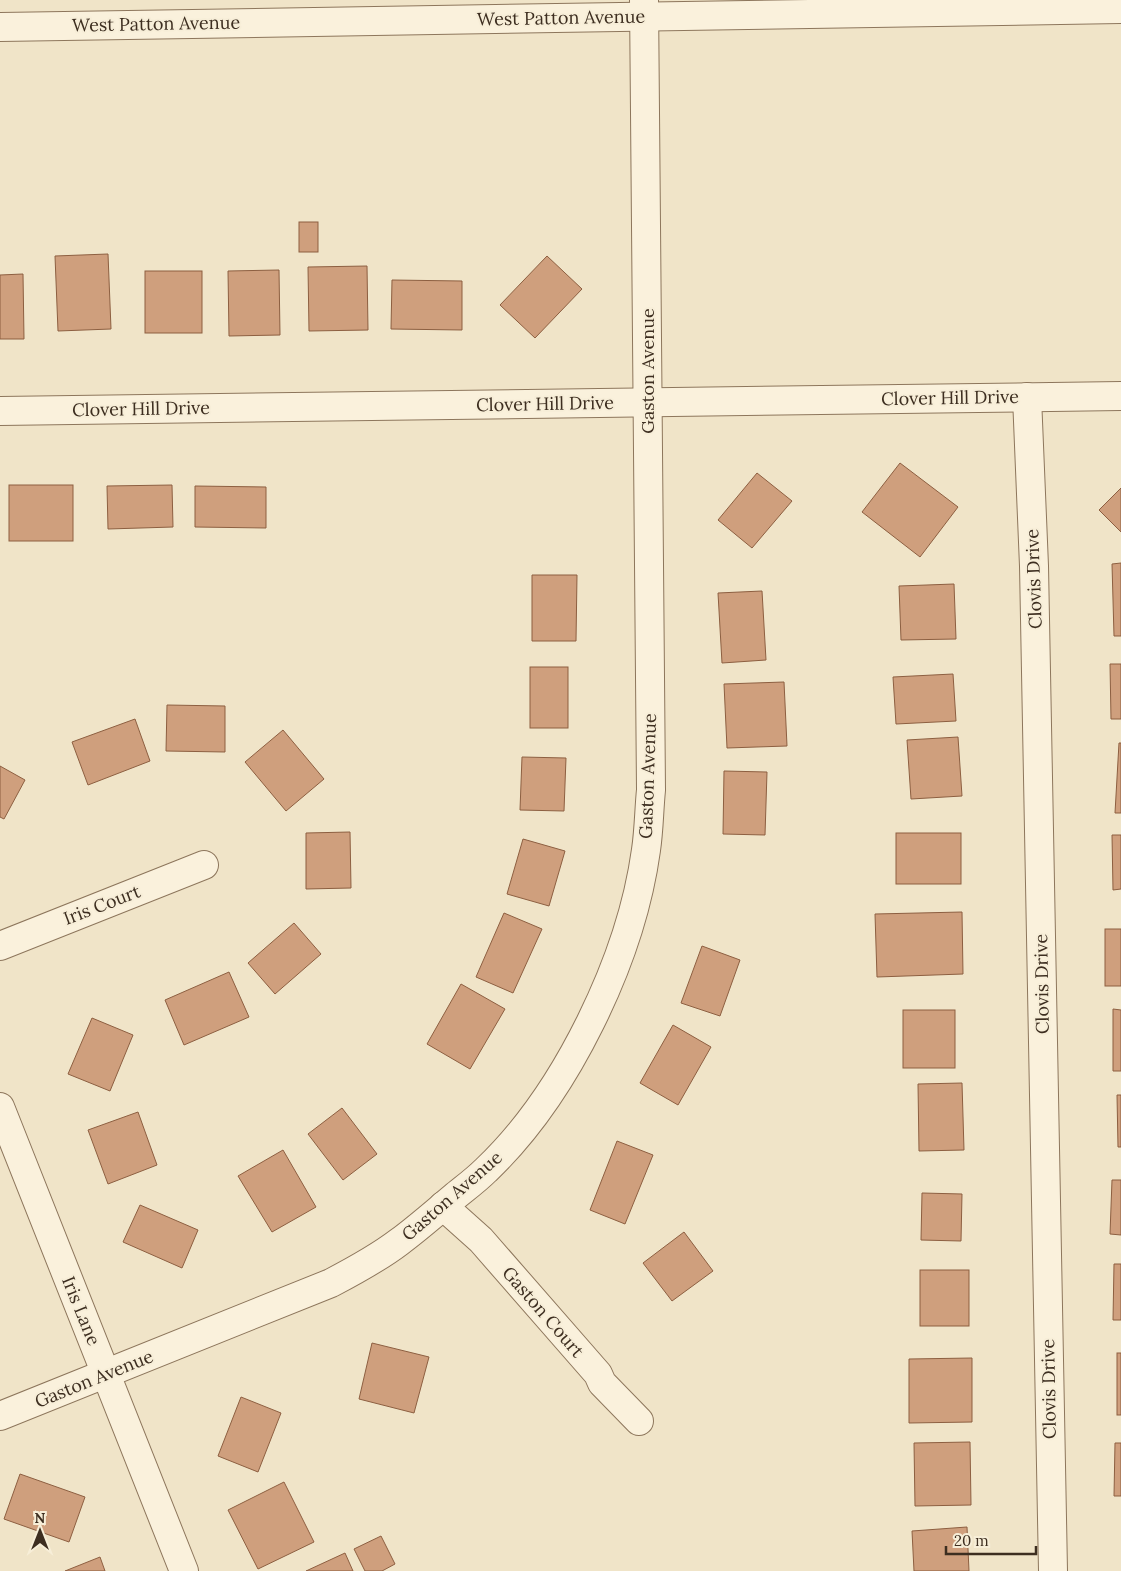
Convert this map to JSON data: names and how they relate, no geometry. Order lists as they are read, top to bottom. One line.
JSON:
{"streets":{"street":["West Patton Avenue","Gaston Avenue","Clover Hill Drive","Clovis Drive","Iris Court","Iris Lane","Gaston Court"]},"crossings":[["West Patton Avenue","Gaston Avenue"],["Gaston Avenue","Clover Hill Drive"],["Gaston Avenue","Iris Lane"],["Gaston Avenue","Gaston Court"],["Clover Hill Drive","Clovis Drive"]],"scale_bar":"20 m","north":"top"}
